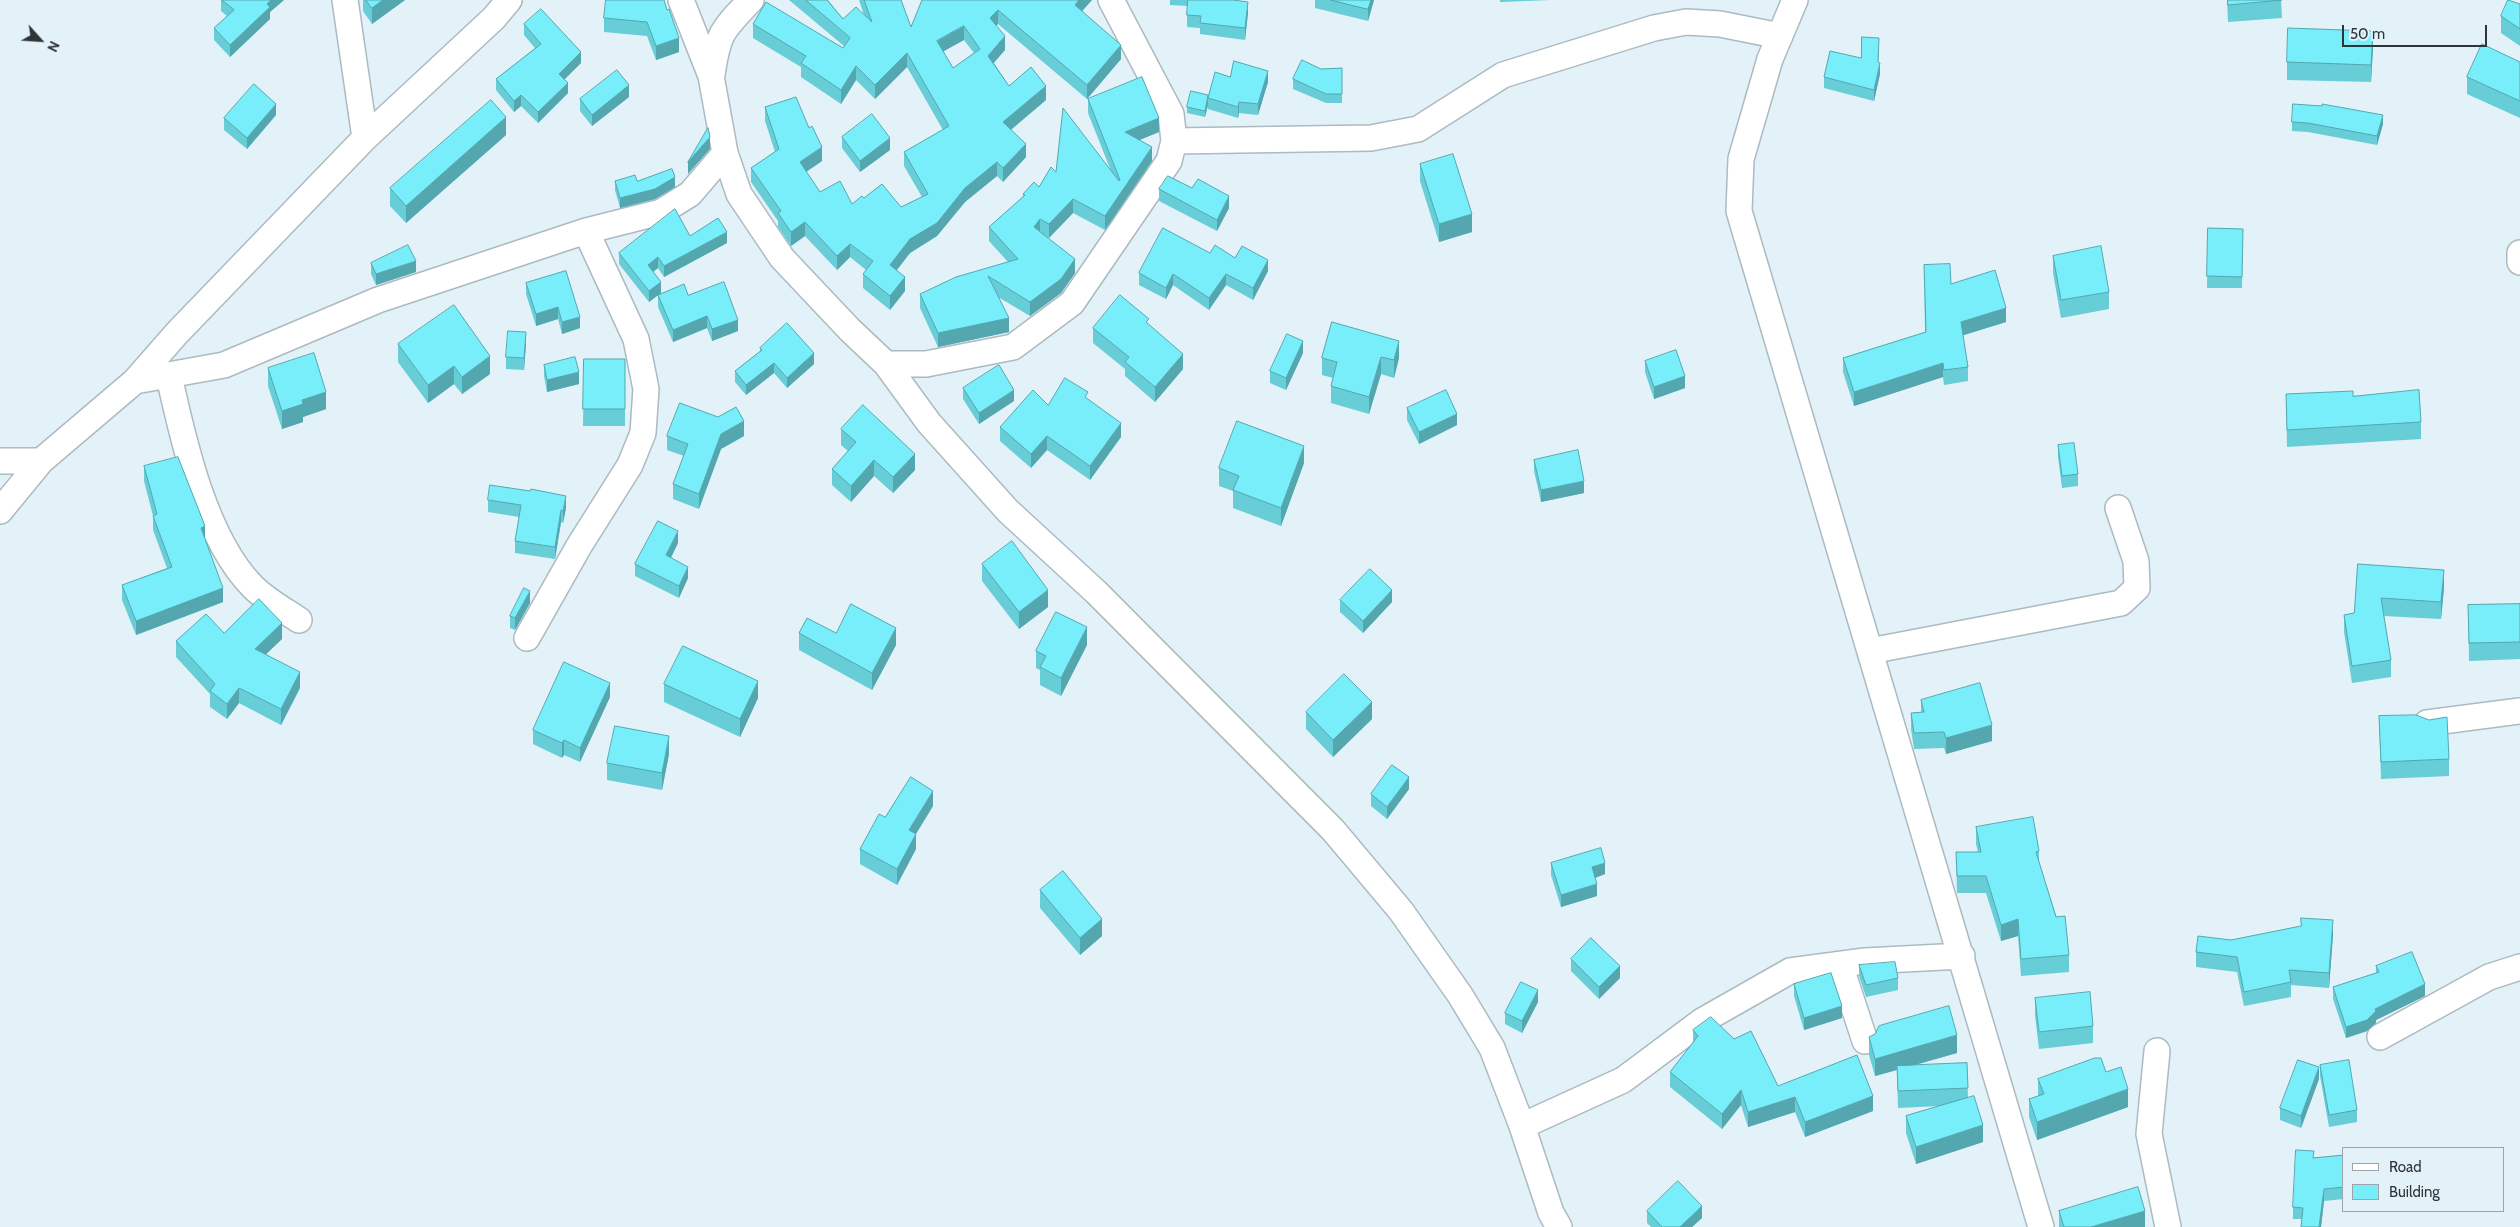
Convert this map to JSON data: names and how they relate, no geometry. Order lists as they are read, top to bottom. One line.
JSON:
{"legend":["Road","Building"],"scale_bar":"50 m","north":"bottom right"}
